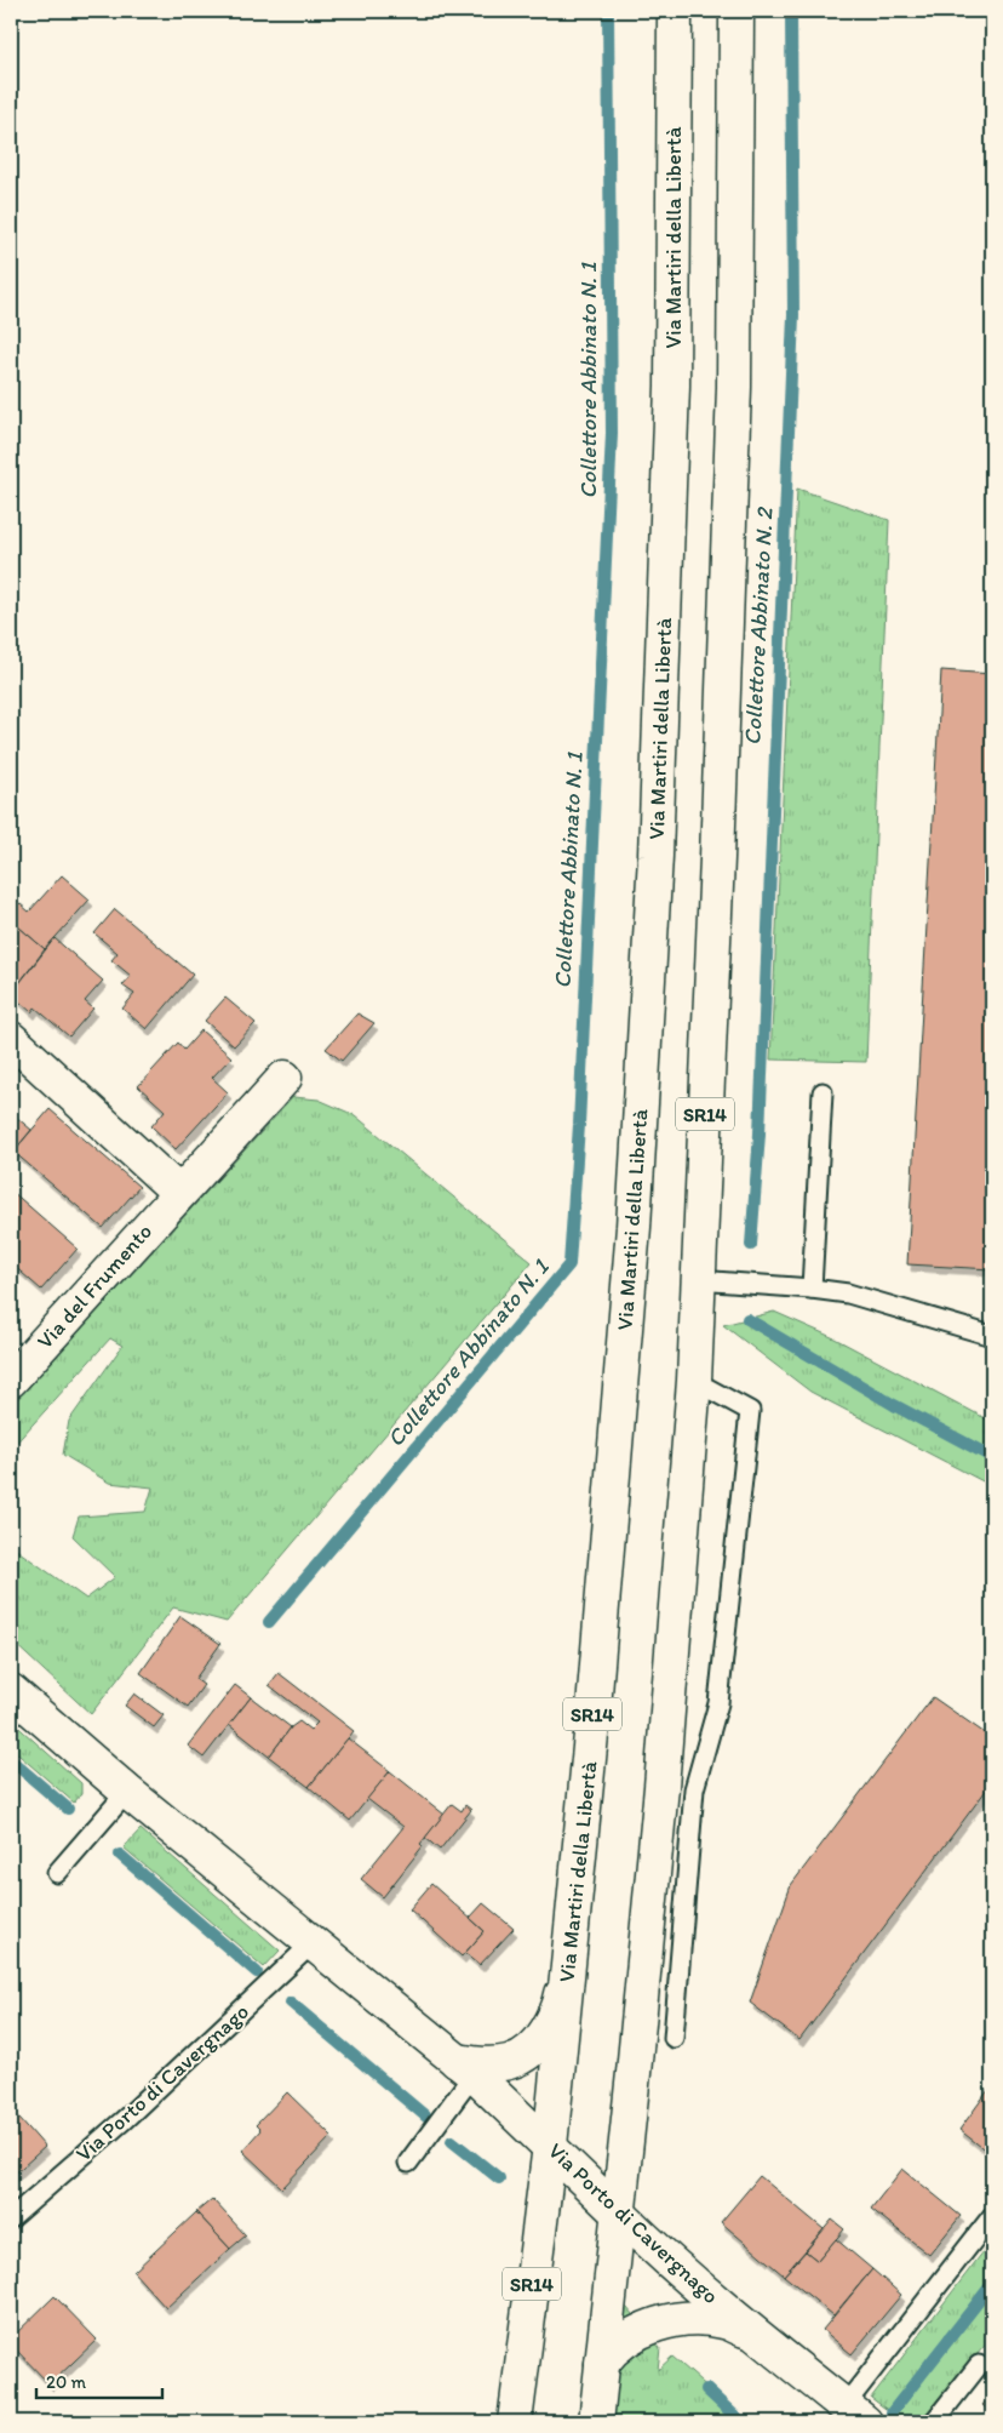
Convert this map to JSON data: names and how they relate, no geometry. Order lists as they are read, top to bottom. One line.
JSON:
{"streets":{"main road":["Via Martiri della Libertà","SR14","Via del Frumento","Via Porto di Cavergnago"]},"crossings":[["Via Martiri della Libertà","Via Porto di Cavergnago"],["SR14","Via Porto di Cavergnago"]],"water":["Collettore Abbinato N. 1","Collettore Abbinato N. 2"],"scale_bar":"20 m"}
